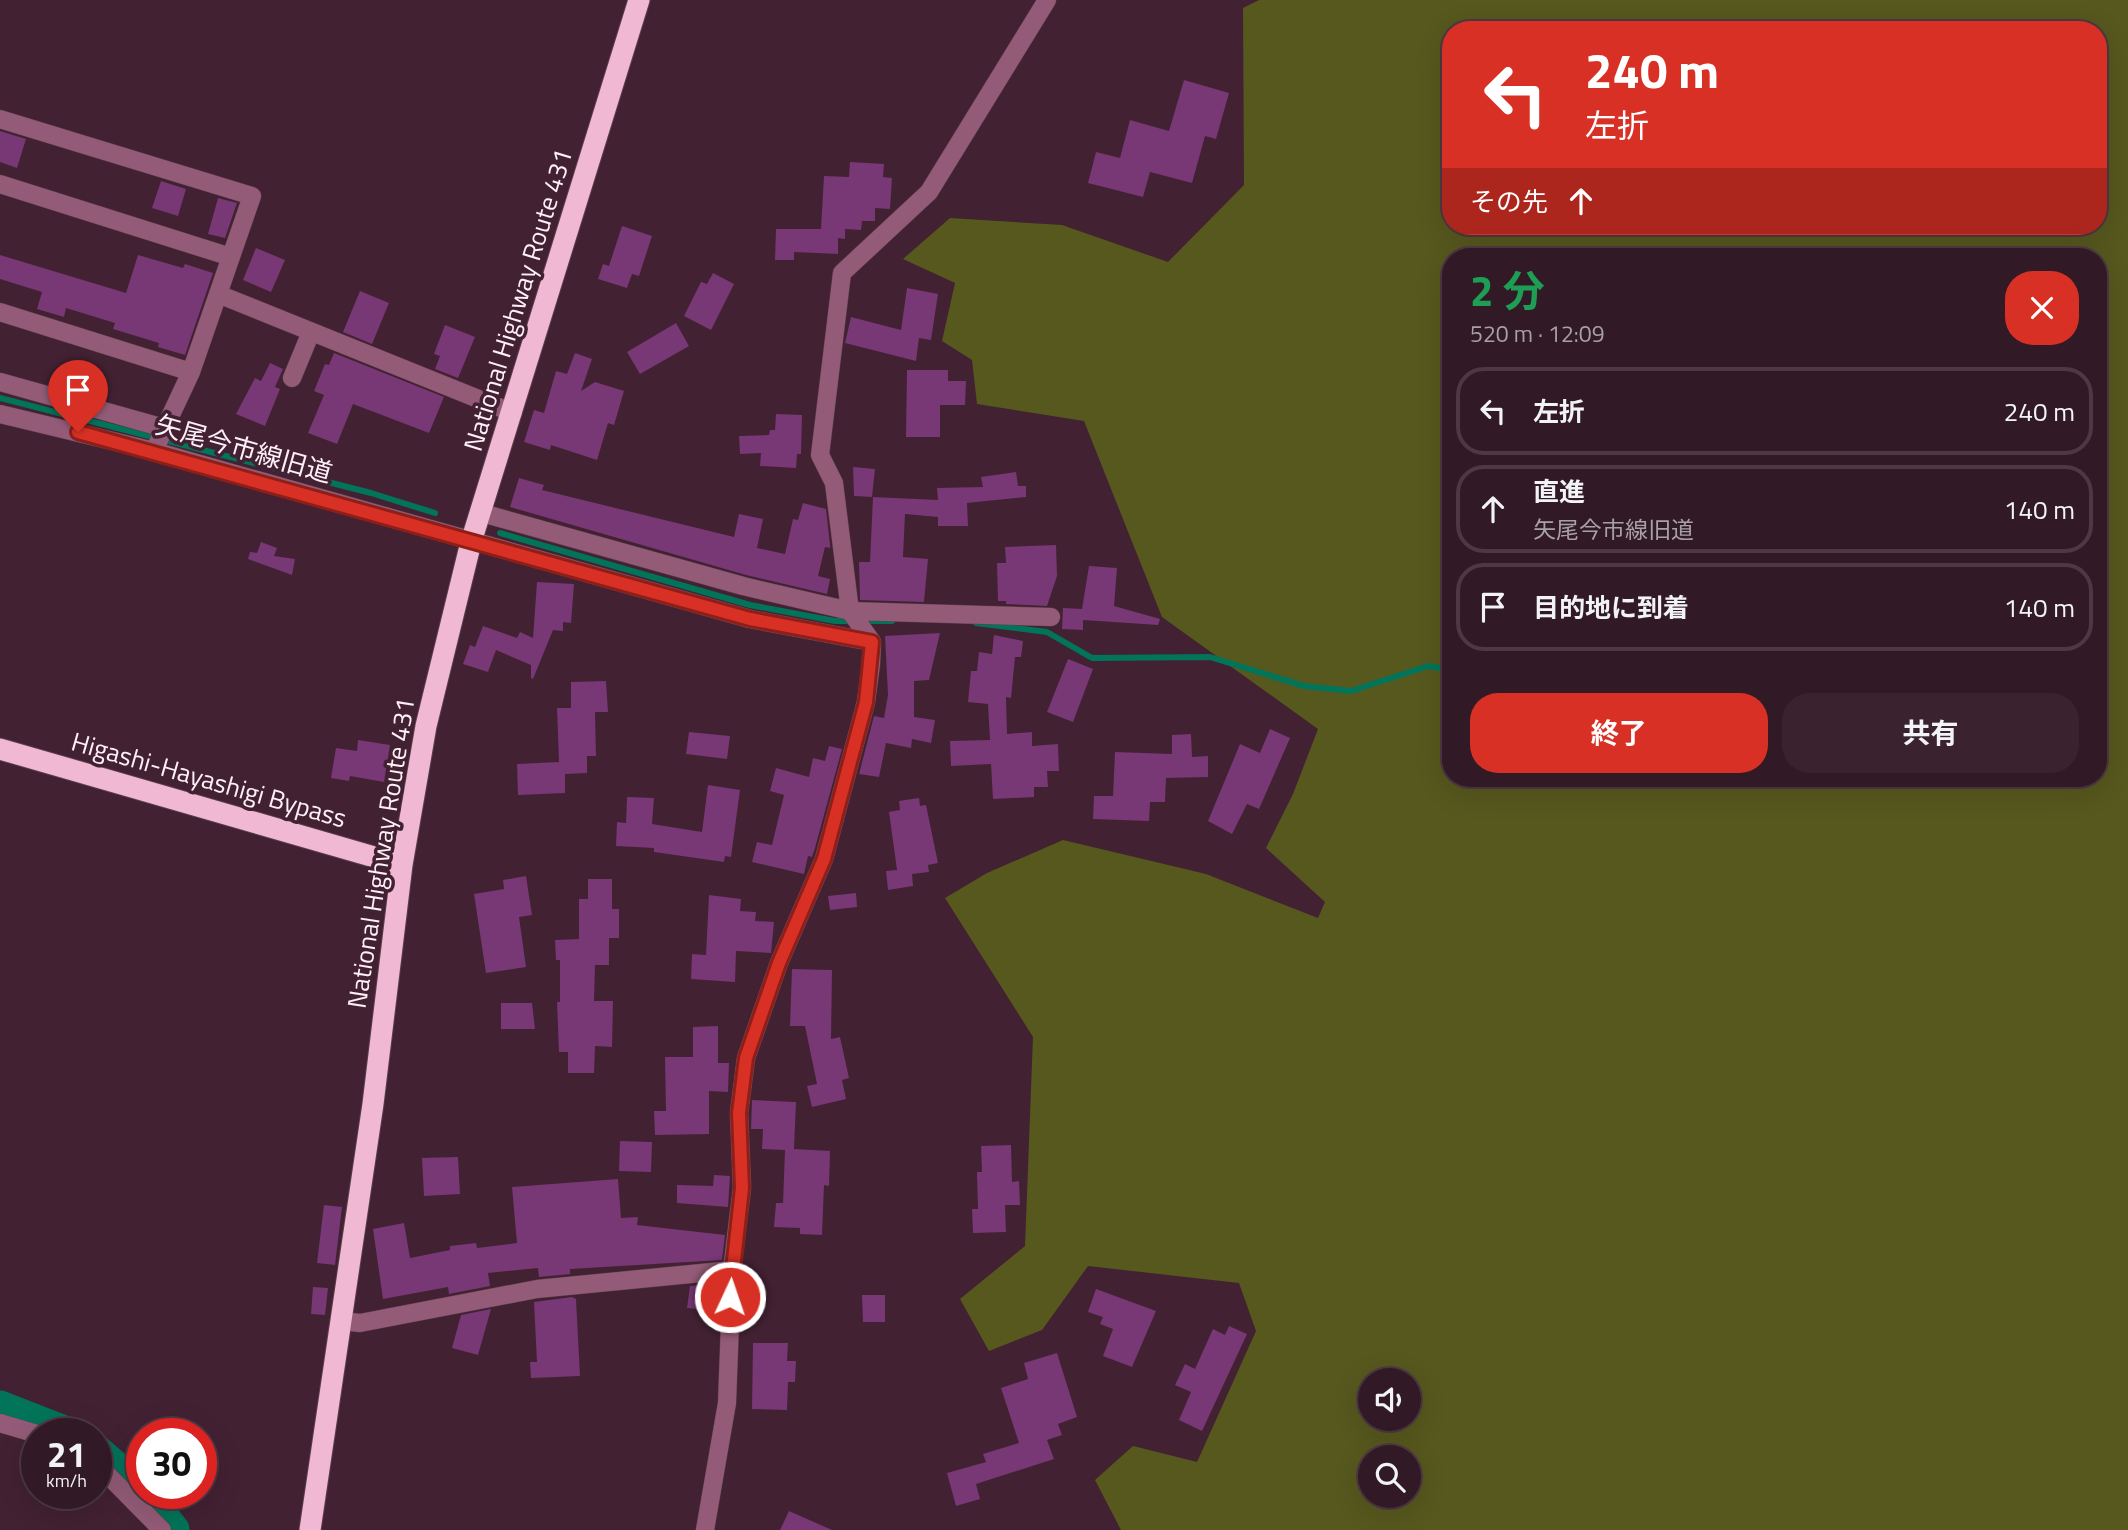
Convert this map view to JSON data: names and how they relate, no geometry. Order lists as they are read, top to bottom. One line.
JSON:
{"streets":{"highway":["National Highway Route 431","Higashi-Hayashigi Bypass"],"street":["矢尾今市線旧道"]},"crossings":[["National Highway Route 431","矢尾今市線旧道"],["National Highway Route 431","Higashi-Hayashigi Bypass"]],"page":{"turn":["240 m","左折"],"then":"その先","heading":["2 分","520 m · 12:09"],"list":[{"name":"左折","value":"240 m"},{"name":"直進","note":"矢尾今市線旧道","value":"140 m"},{"name":"目的地に到着","value":"140 m"}],"buttons":["終了","共有"],"speed":"21 km/h","limit":"30"}}
